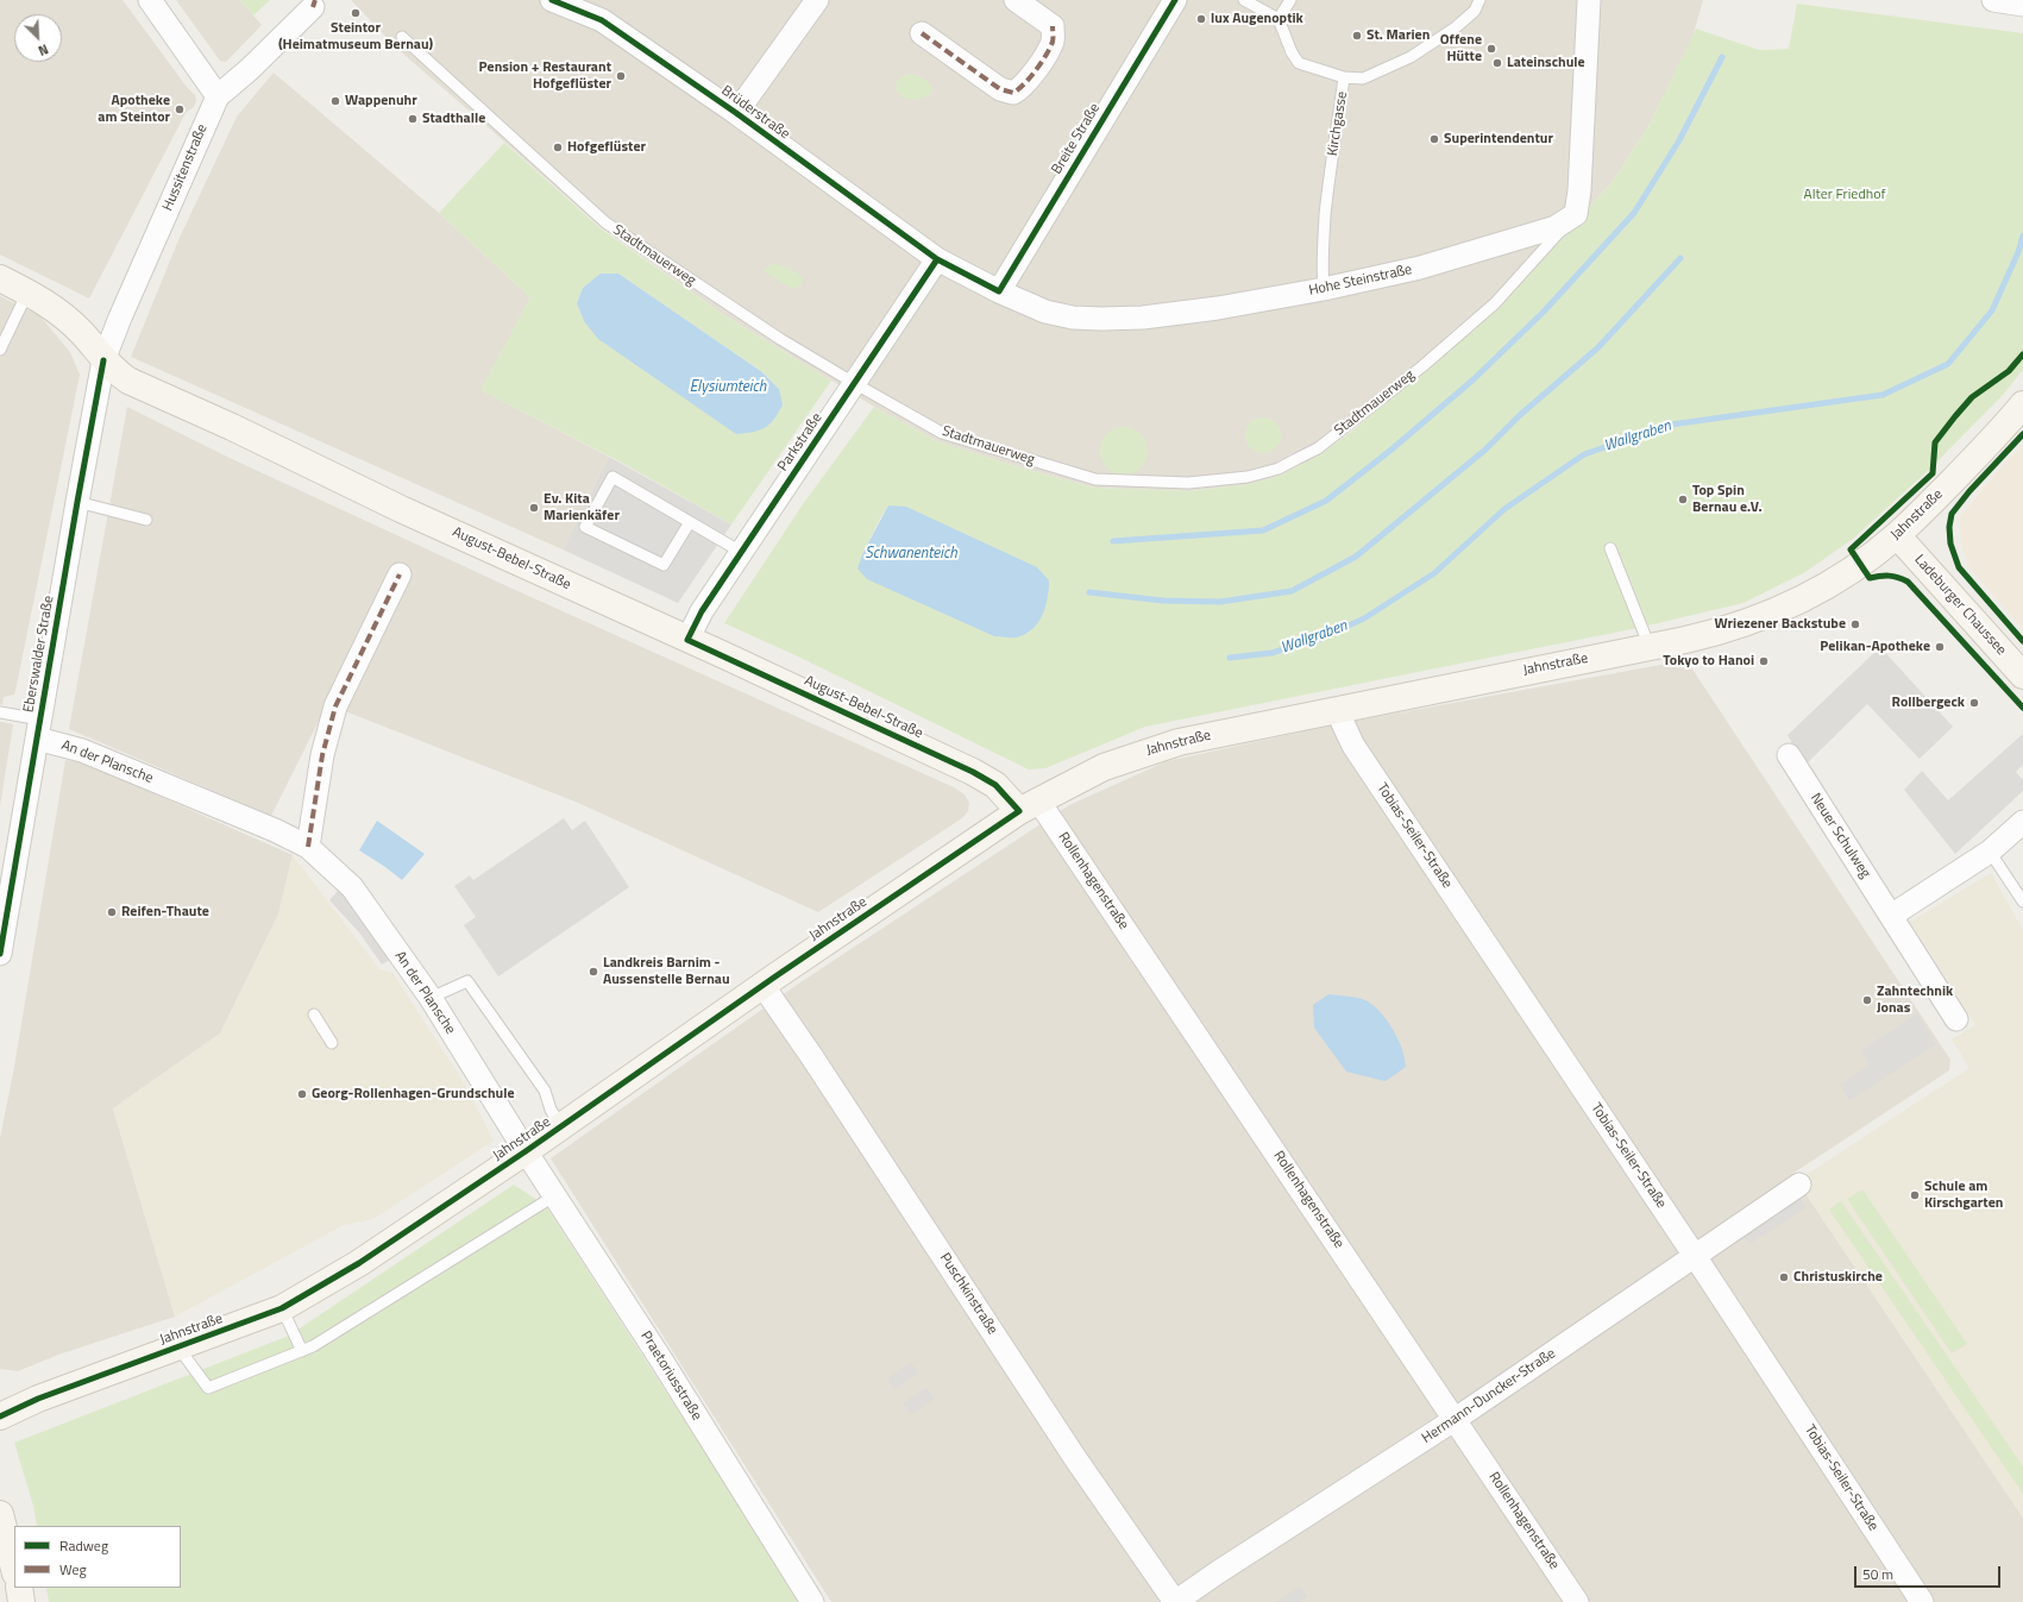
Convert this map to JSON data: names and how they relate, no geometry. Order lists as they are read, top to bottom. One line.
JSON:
{"streets":{"main road":["Jahnstraße","August-Bebel-Straße","Ladeburger Chaussee"],"street":["Brüderstraße","Breite Straße","Hussitenstraße","Hohe Steinstraße","Parkstraße","Eberswalder Straße","An der Plansche","Tobias-Seiler-Straße","Neuer Schulweg","Rollenhagenstraße","Puschkinstraße","Praetoriusstraße","Hermann-Duncker-Straße"],"lane":["Kirchgasse","Stadtmauerweg"]},"crossings":[["Brüderstraße","Hohe Steinstraße"],["Brüderstraße","Parkstraße"],["Kirchgasse","Hohe Steinstraße"],["Breite Straße","Hohe Steinstraße"],["Hussitenstraße","August-Bebel-Straße"],["Hussitenstraße","Eberswalder Straße"],["Stadtmauerweg","Hohe Steinstraße"],["Stadtmauerweg","Parkstraße"],["Hohe Steinstraße","Parkstraße"],["Parkstraße","August-Bebel-Straße"],["Jahnstraße","August-Bebel-Straße"],["Jahnstraße","Ladeburger Chaussee"],["Jahnstraße","An der Plansche"],["Jahnstraße","Tobias-Seiler-Straße"],["Jahnstraße","Rollenhagenstraße"],["Jahnstraße","Puschkinstraße"],["Jahnstraße","Praetoriusstraße"],["August-Bebel-Straße","Eberswalder Straße"],["August-Bebel-Straße","Rollenhagenstraße"],["Eberswalder Straße","An der Plansche"],["An der Plansche","Praetoriusstraße"],["Tobias-Seiler-Straße","Hermann-Duncker-Straße"],["Rollenhagenstraße","Hermann-Duncker-Straße"],["Puschkinstraße","Hermann-Duncker-Straße"]],"water":["Elysiumteich","Wallgraben","Schwanenteich"],"parks":["Alter Friedhof"],"places":["Steintor (Heimatmuseum Bernau)","lux Augenoptik","St. Marien","Offene Hütte","Lateinschule","Pension + Restaurant Hofgeflüster","Wappenuhr","Apotheke am Steintor","Stadthalle","Superintendentur","Hofgeflüster","Top Spin Bernau e.V.","Ev. Kita Marienkäfer","Wriezener Backstube","Pelikan-Apotheke","Tokyo to Hanoi","Rollbergeck","Reifen-Thaute","Landkreis Barnim - Aussenstelle Bernau","Zahntechnik Jonas","Georg-Rollenhagen-Grundschule","Schule am Kirschgarten","Christuskirche"],"legend":["Radweg","Weg"],"scale_bar":"50 m","north":"bottom right"}
